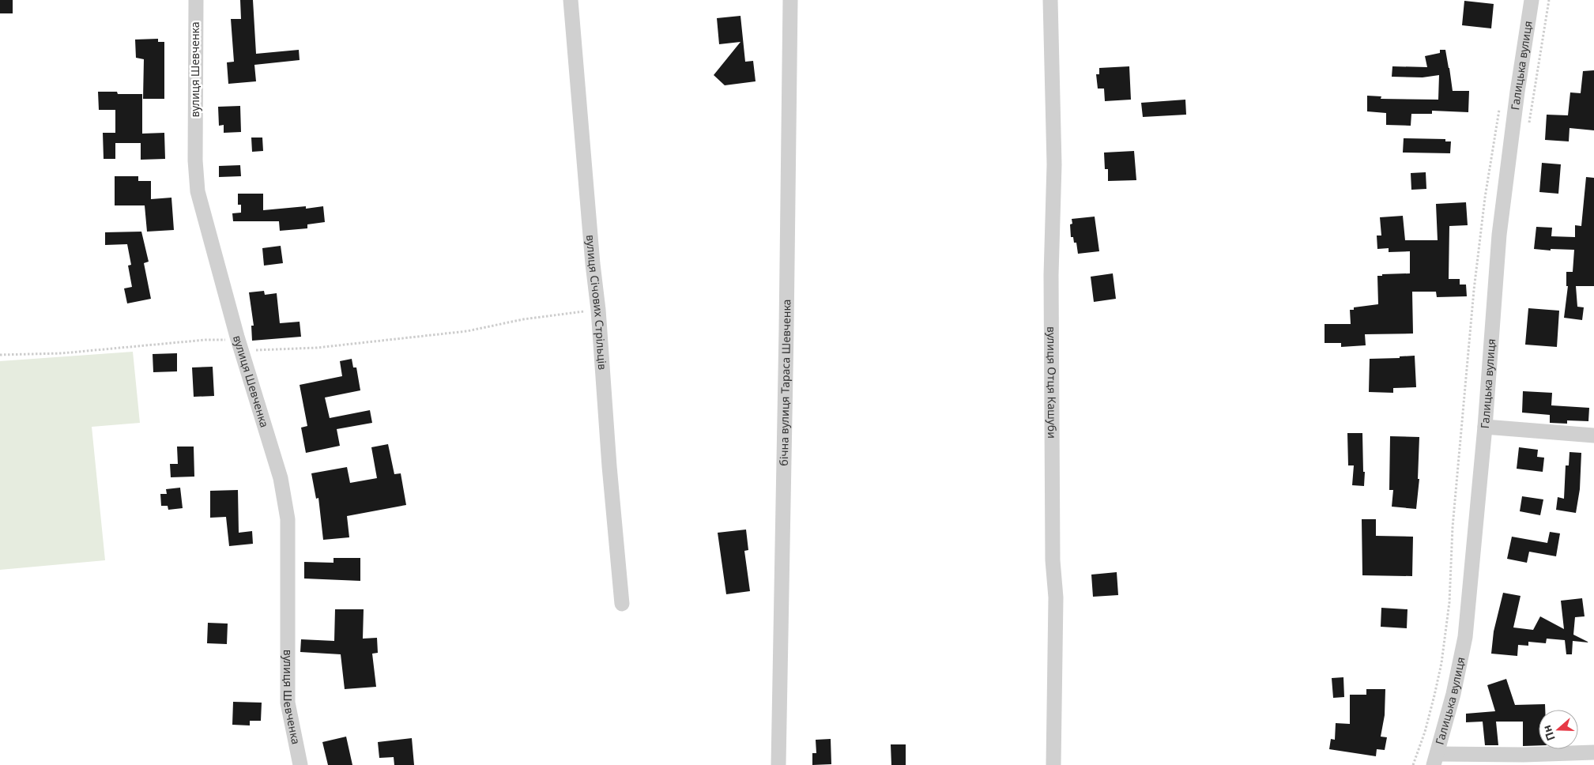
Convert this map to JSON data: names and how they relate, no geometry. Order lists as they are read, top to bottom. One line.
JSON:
{"streets":{"street":["Галицька вулиця","вулиця Шевченка","вулиця Січових Стрільців","бічна вулиця Тараса Шевченка","вулиця Отця Кашуби"]},"north":"left"}
